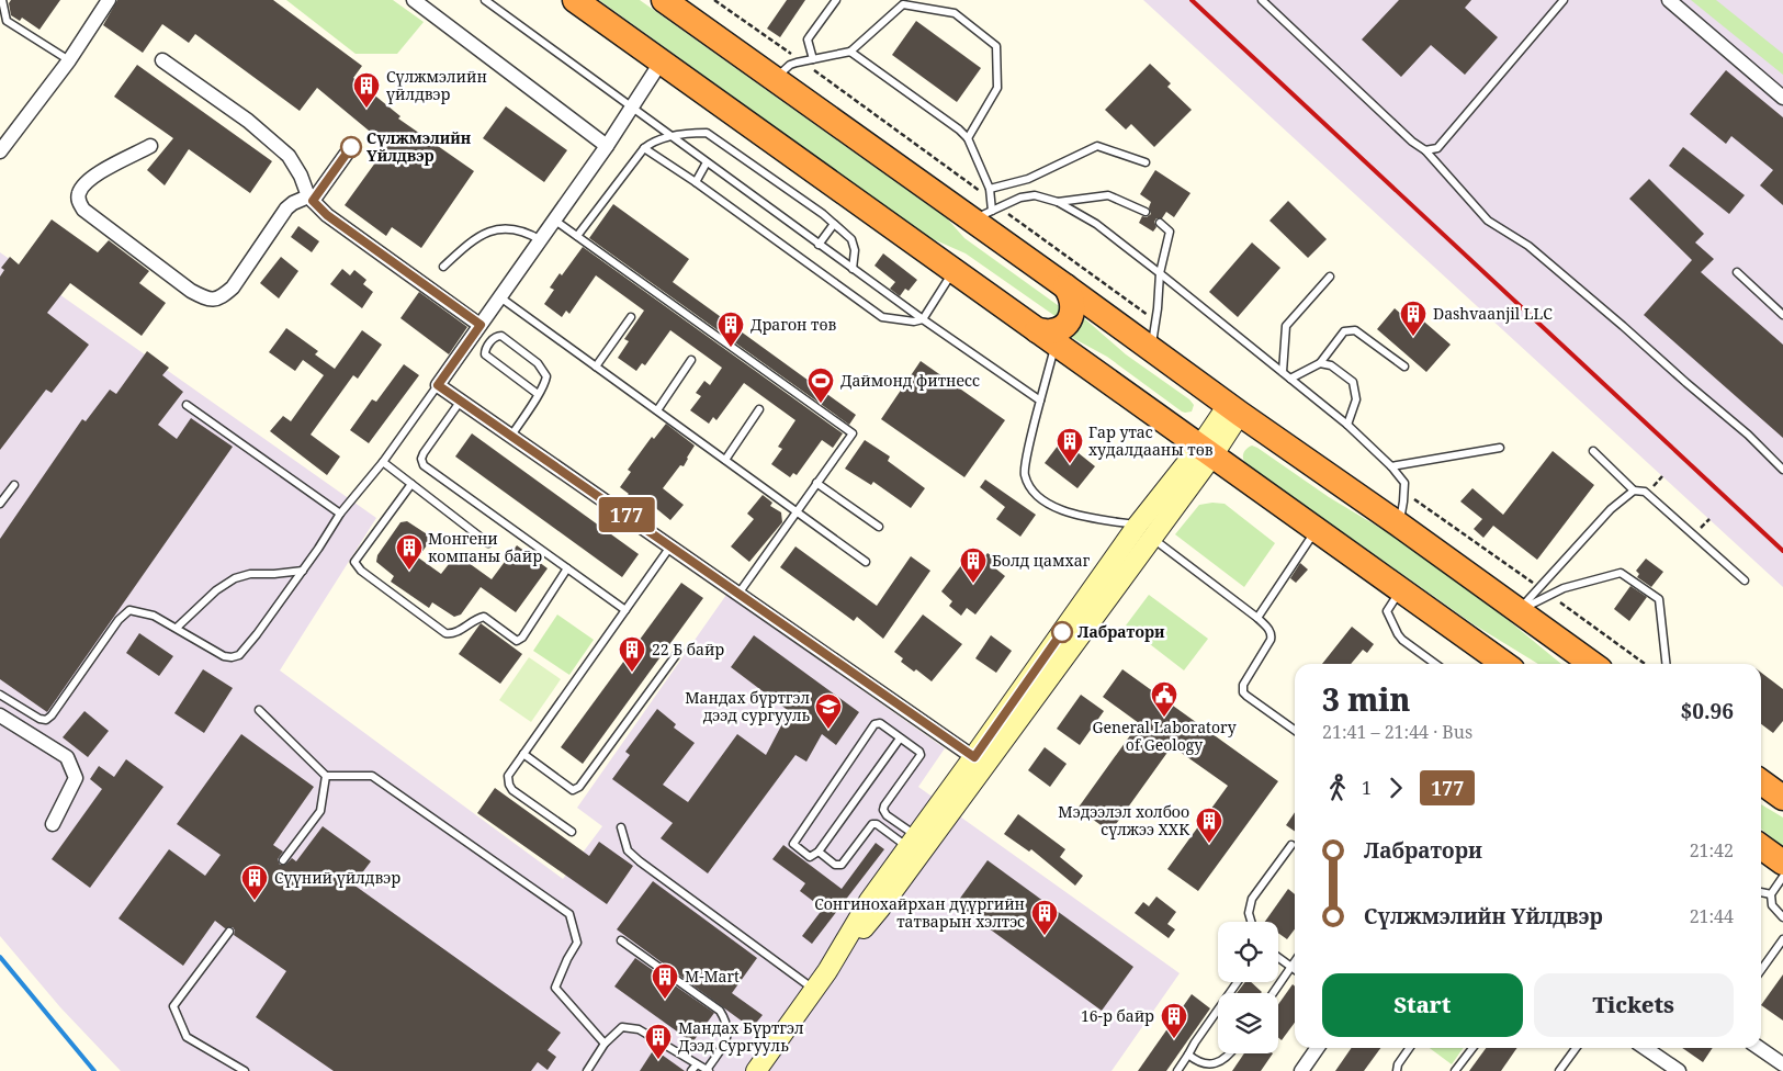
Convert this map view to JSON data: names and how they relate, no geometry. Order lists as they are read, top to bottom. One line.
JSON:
{"places":{"building":["Сүлжмэлийн үйлдвэр","Dashvaanjil LLC","Драгон төв","Гар утас худалдааны төв","Монгени компаны байр","Болд цамхаг","22 Б байр","Мэдээлэл холбоо сүлжээ ХХК","Сүүний үйлдвэр","Сонгинохайрхан дүүргийн татварын хэлтэс","M-Mart","16-р байр","Мандах Бүртгэл Дээд Сургууль"],"other":["Сүлжмэлийн Үйлдвэр","Лабратори"],"sports":["Даймонд фитнесс"],"public building":["General Laboratory of Geology"],"school or university":["Мандах бүртгэл дээд сургууль"]},"lines":["bus line 177"],"page":{"on_map":"177","heading":["3 min","21:41 – 21:44 · Bus","$0.96"],"legs":["1","177"],"list":[{"name":"Лабратори","value":"21:42"},{"name":"Сүлжмэлийн Үйлдвэр","value":"21:44"}],"buttons":["Start","Tickets"]}}
